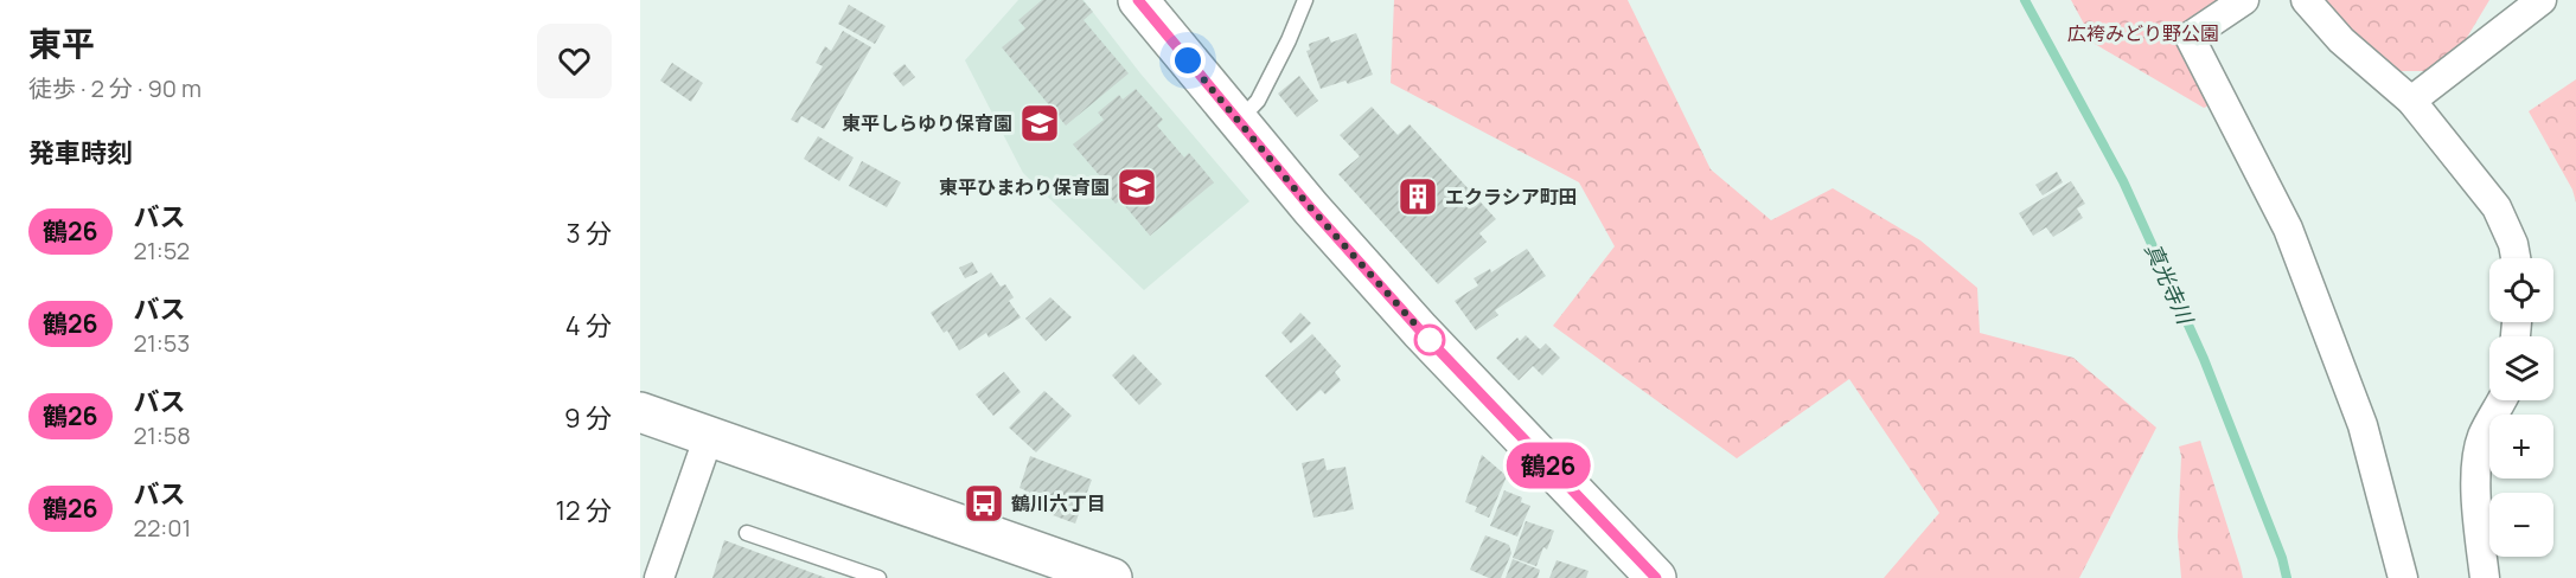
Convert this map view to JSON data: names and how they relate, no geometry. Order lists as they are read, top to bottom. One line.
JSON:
{"water":["真光寺川"],"parks":["広袴みどり野公園"],"places":{"school or university":["東平しらゆり保育園","東平ひまわり保育園"],"building":["エクラシア町田"],"bus stop":["鶴川六丁目"]},"lines":["bus line 鶴26"],"page":{"heading":[["東平","徒歩 · 2 分 · 90 m"],"発車時刻"],"on_map":"鶴26","list":[{"mark":"鶴26","name":"バス","note":"21:52","value":"3 分"},{"mark":"鶴26","name":"バス","note":"21:53","value":"4 分"},{"mark":"鶴26","name":"バス","note":"21:58","value":"9 分"},{"mark":"鶴26","name":"バス","note":"22:01","value":"12 分"}],"map_buttons":["+","−"]}}
